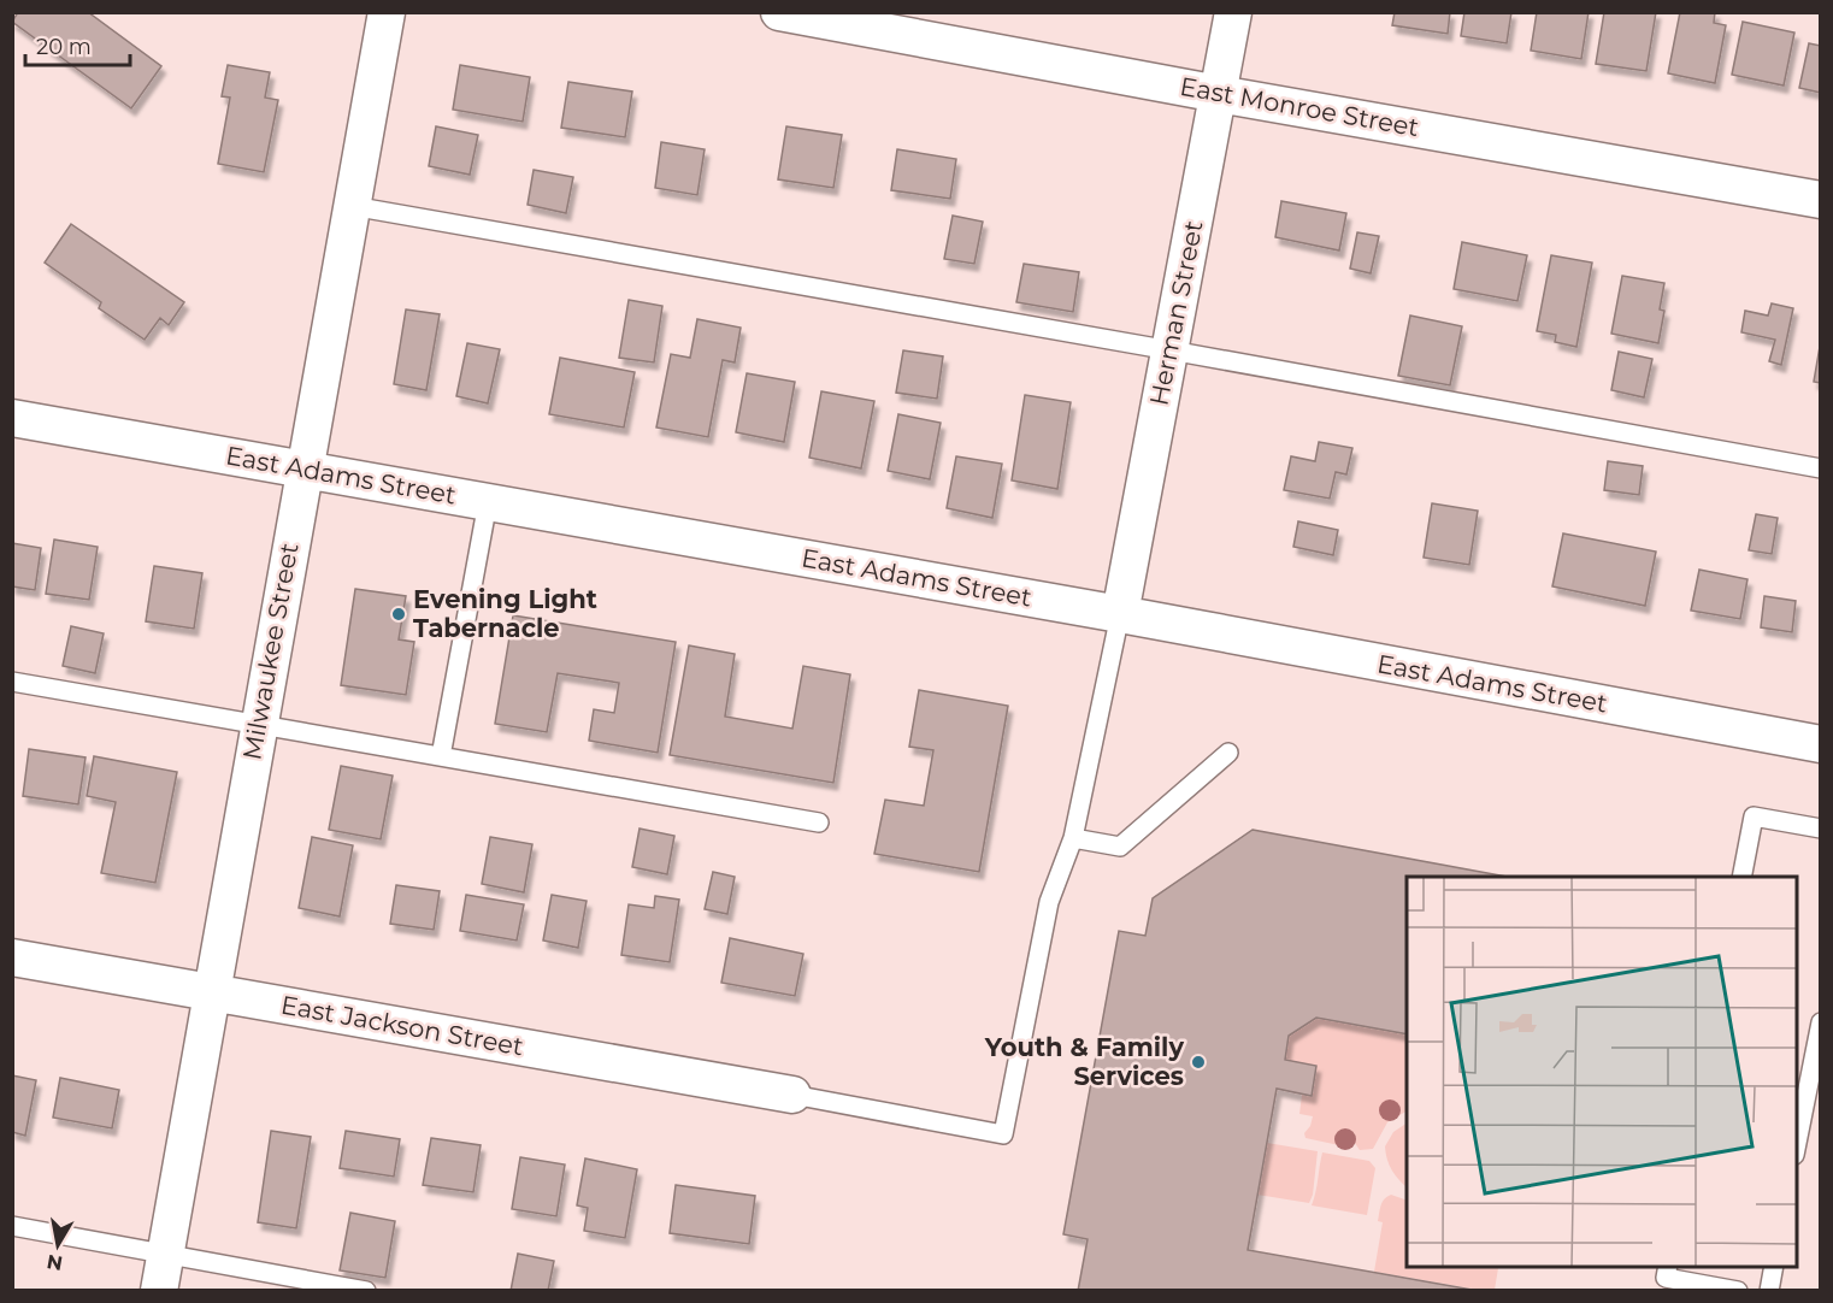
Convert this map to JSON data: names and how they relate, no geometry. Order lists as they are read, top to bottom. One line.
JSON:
{"streets":{"street":["East Monroe Street","Herman Street","East Adams Street","Milwaukee Street","East Jackson Street"]},"crossings":[["East Monroe Street","Herman Street"],["Herman Street","East Adams Street"],["East Adams Street","Milwaukee Street"],["Milwaukee Street","East Jackson Street"]],"places":["Evening Light Tabernacle","Youth & Family Services"],"scale_bar":"20 m","north":"bottom"}
